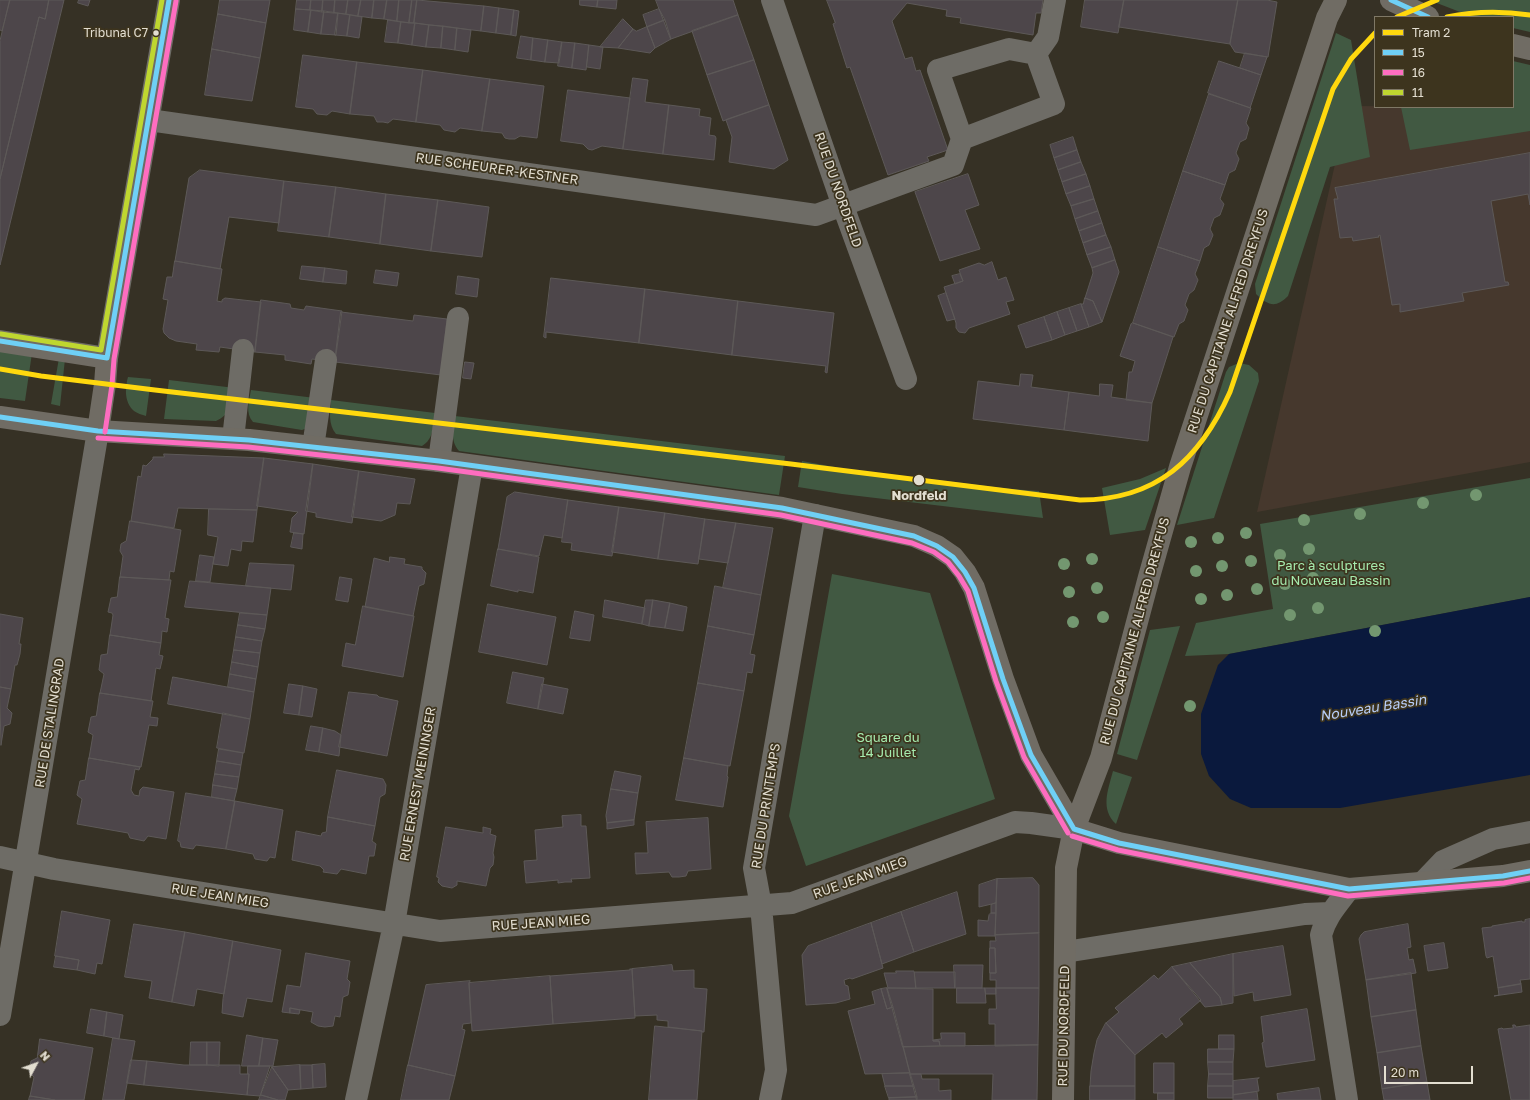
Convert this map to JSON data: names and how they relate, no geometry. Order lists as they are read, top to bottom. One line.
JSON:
{"streets":{"main road":["RUE DU NORDFELD","RUE DU CAPITAINE ALFRED DREYFUS"],"street":["RUE SCHEURER-KESTNER","RUE DE STALINGRAD","RUE ERNEST MEININGER","RUE DU PRINTEMPS","RUE JEAN MIEG"]},"crossings":[["RUE SCHEURER-KESTNER","RUE DU NORDFELD"],["RUE DU NORDFELD","RUE DU CAPITAINE ALFRED DREYFUS"],["RUE DU CAPITAINE ALFRED DREYFUS","RUE JEAN MIEG"],["RUE DE STALINGRAD","RUE JEAN MIEG"],["RUE ERNEST MEININGER","RUE JEAN MIEG"],["RUE DU PRINTEMPS","RUE JEAN MIEG"]],"water":["Nouveau Bassin"],"parks":["Parc à sculptures du Nouveau Bassin","Square du 14 Juillet"],"places":["Tribunal C7","Nordfeld"],"lines":["tram line 2","transit line 15","transit line 11","transit line 16"],"legend":["Tram 2","15","16","11"],"scale_bar":"20 m","north":"top right"}
